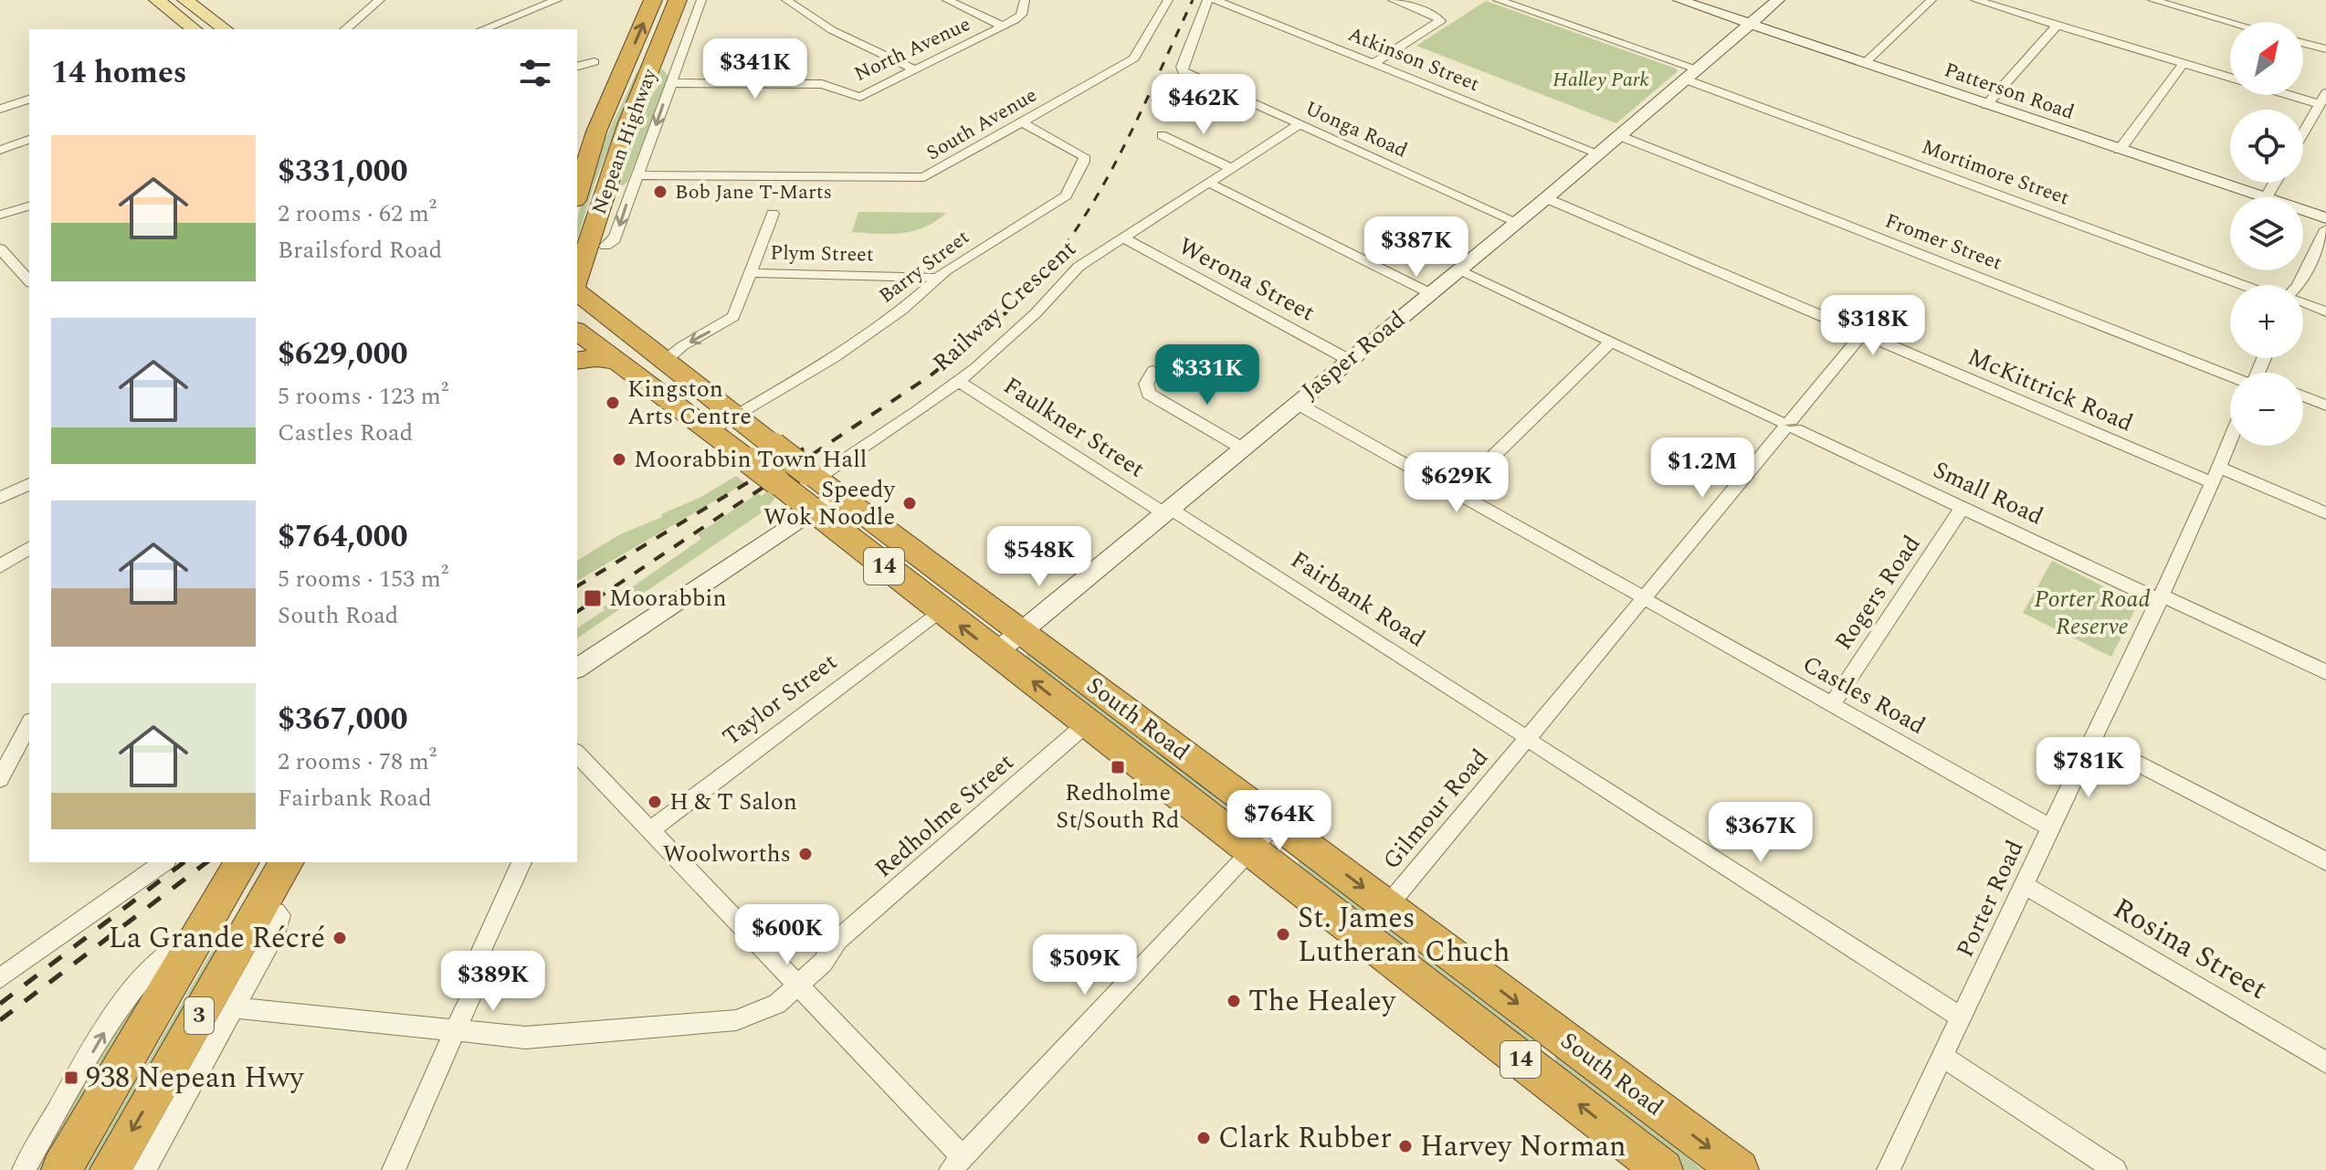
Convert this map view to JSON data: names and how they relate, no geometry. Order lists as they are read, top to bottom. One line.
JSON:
{"streets":{"highway":["Nepean Highway","14","South Road","3"],"main road":["Patterson Road","Jasper Road"],"street":["North Avenue","Atkinson Street","South Avenue","Uonga Road","Mortimore Street","Fromer Street","Plym Street","Barry Street","Werona Street","Railway Crescent","McKittrick Road","Faulkner Street","Small Road","Rogers Road","Fairbank Road","Castles Road","Taylor Street","Gilmour Road","Redholme Street","Porter Road","Rosina Street"]},"crossings":[["Atkinson Street","Jasper Road"],["Patterson Road","Jasper Road"],["South Avenue","Barry Street"],["Uonga Road","Railway Crescent"],["Uonga Road","Jasper Road"],["Mortimore Street","Jasper Road"],["Fromer Street","Jasper Road"],["Plym Street","Barry Street"],["Barry Street","South Road"],["Werona Street","Railway Crescent"],["Werona Street","Jasper Road"],["Railway Crescent","Faulkner Street"],["Railway Crescent","South Road"],["Jasper Road","McKittrick Road"],["Jasper Road","Faulkner Street"],["Jasper Road","Small Road"],["Jasper Road","Fairbank Road"],["Jasper Road","Castles Road"],["Jasper Road","South Road"],["McKittrick Road","Gilmour Road"],["McKittrick Road","Porter Road"],["Faulkner Street","Fairbank Road"],["Small Road","Rogers Road"],["Small Road","Gilmour Road"],["Small Road","Porter Road"],["Rogers Road","Castles Road"],["Fairbank Road","Gilmour Road"],["Fairbank Road","Porter Road"],["Castles Road","Gilmour Road"],["Castles Road","Porter Road"],["Taylor Street","South Road"],["South Road","Gilmour Road"],["South Road","Redholme Street"],["Porter Road","Rosina Street"]],"parks":["Halley Park","Porter Road Reserve"],"places":{"other":["Bob Jane T-Marts","Kingston Arts Centre","Moorabbin Town Hall","Speedy Wok Noodle","H & T Salon","Woolworths","St. James Lutheran Chuch","La Grande Récré","The Healey","Clark Rubber","Harvey Norman"],"transit":["Moorabbin","Redholme St/South Rd","938 Nepean Hwy"]},"north":"top right","page":{"map_buttons":["+","−"],"heading":"14 homes","price":["$341K","$462K","$387K","$318K","$331K","$1.2M","$629K","$548K","$781K","$764K","$367K","$600K","$509K","$389K"],"list":[{"name":"$331,000","note":"2 rooms · 62 m² · Brailsford Road"},{"name":"$629,000","note":"5 rooms · 123 m² · Castles Road"},{"name":"$764,000","note":"5 rooms · 153 m² · South Road"},{"name":"$367,000","note":"2 rooms · 78 m² · Fairbank Road"}]}}
